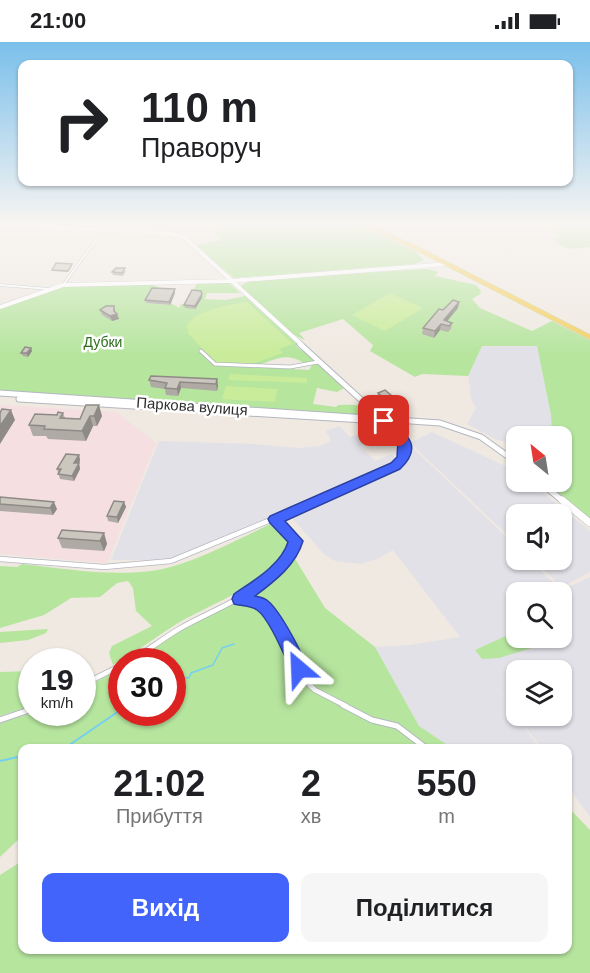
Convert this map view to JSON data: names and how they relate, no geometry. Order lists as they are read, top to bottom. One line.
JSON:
{"streets":{"street":["Паркова вулиця"]},"parks":["Дубки"],"north":"top left","page":{"status":"21:00","turn":["110 m","Праворуч"],"speed":"19 km/h","limit":"30","eta":["21:02","Прибуття","2","хв","550","m"],"buttons":["Вихід","Поділитися"]}}
